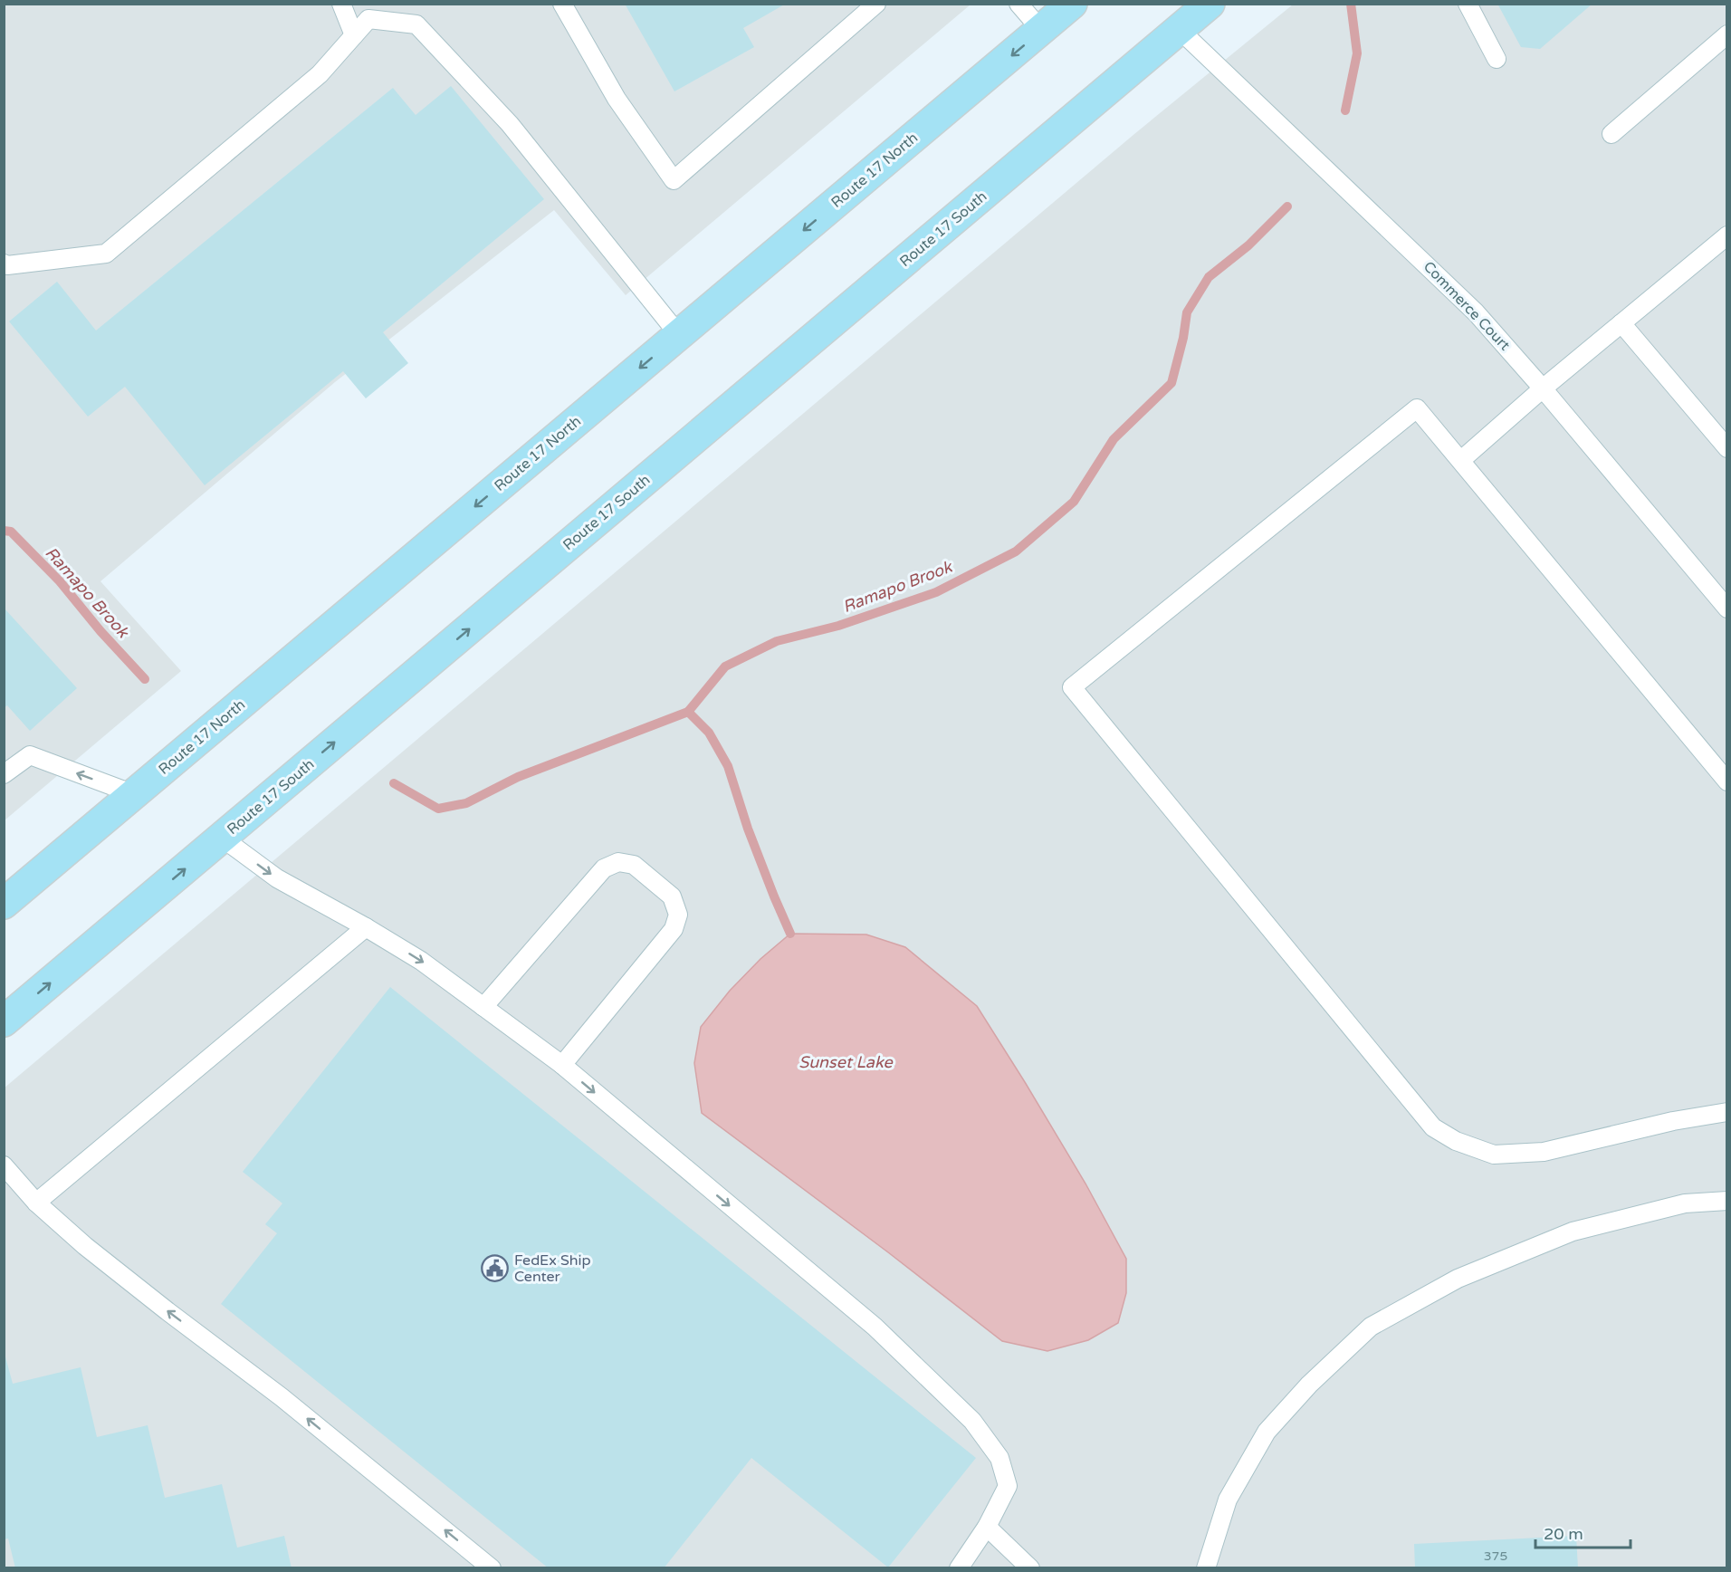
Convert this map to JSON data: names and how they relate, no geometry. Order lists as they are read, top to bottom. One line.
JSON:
{"streets":{"highway":["Route 17 North","Route 17 South"],"lane":["Commerce Court"]},"crossings":[["Route 17 South","Commerce Court"]],"one_way":["Route 17 North","Route 17 South"],"water":["Ramapo Brook","Sunset Lake"],"places":{"public building":["FedEx Ship Center"]},"house_numbers":["375"],"scale_bar":"20 m"}
